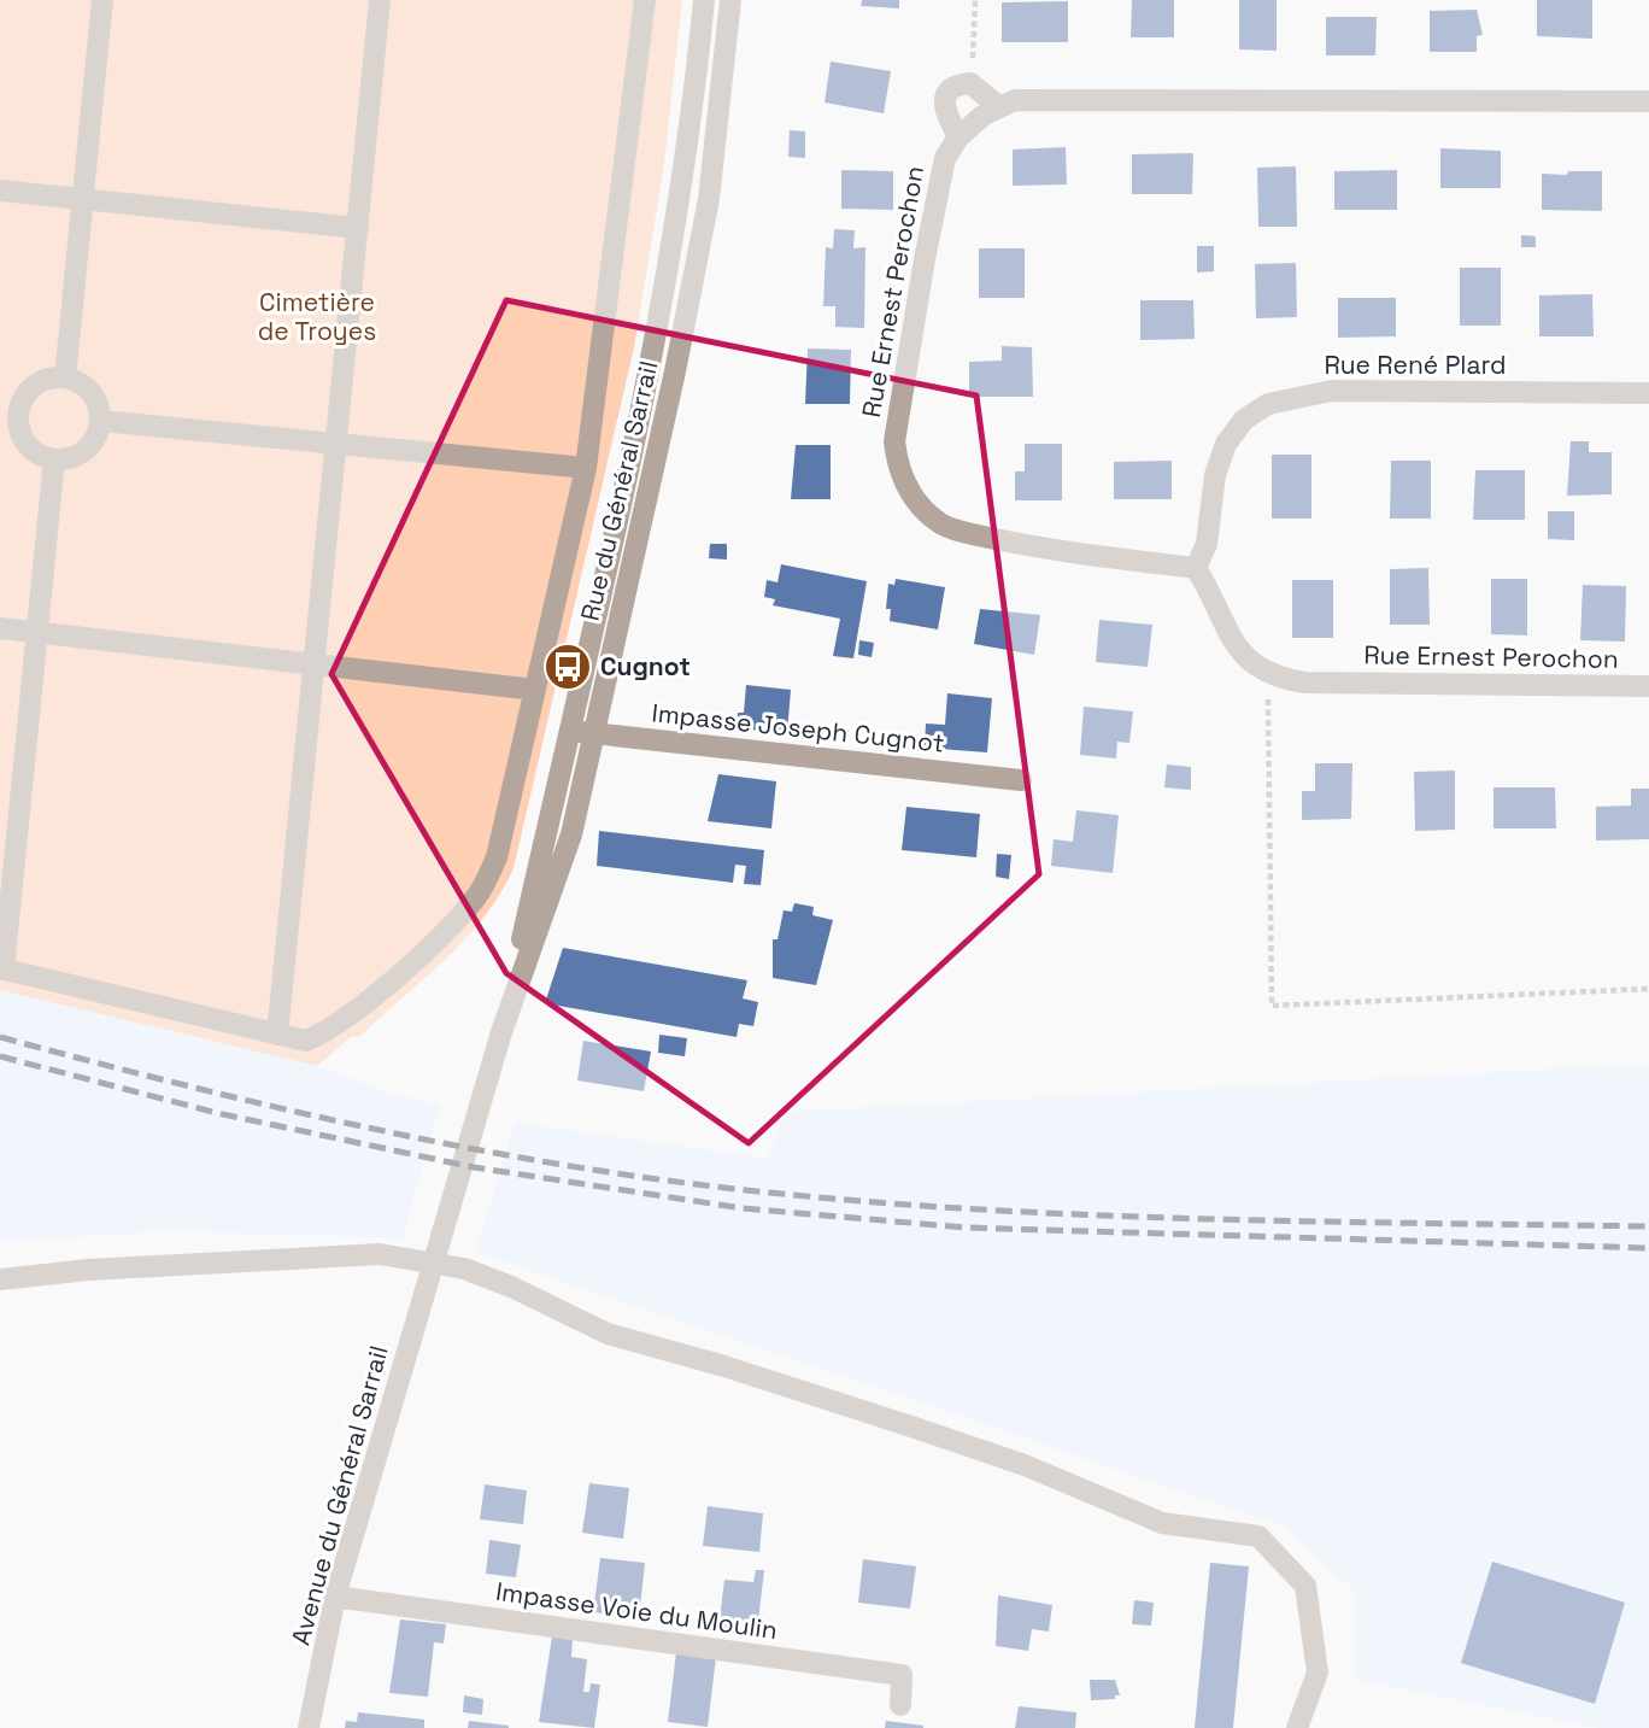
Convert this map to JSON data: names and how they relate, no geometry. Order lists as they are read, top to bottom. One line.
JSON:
{"streets":{"street":["Rue Ernest Perochon","Rue René Plard","Rue du Général Sarrail","Impasse Joseph Cugnot","Avenue du Général Sarrail","Impasse Voie du Moulin"]},"crossings":[["Rue Ernest Perochon","Rue René Plard"],["Rue du Général Sarrail","Impasse Joseph Cugnot"],["Rue du Général Sarrail","Avenue du Général Sarrail"],["Avenue du Général Sarrail","Impasse Voie du Moulin"]],"parks":["Cimetière de Troyes"],"places":{"bus stop":["Cugnot"]}}
